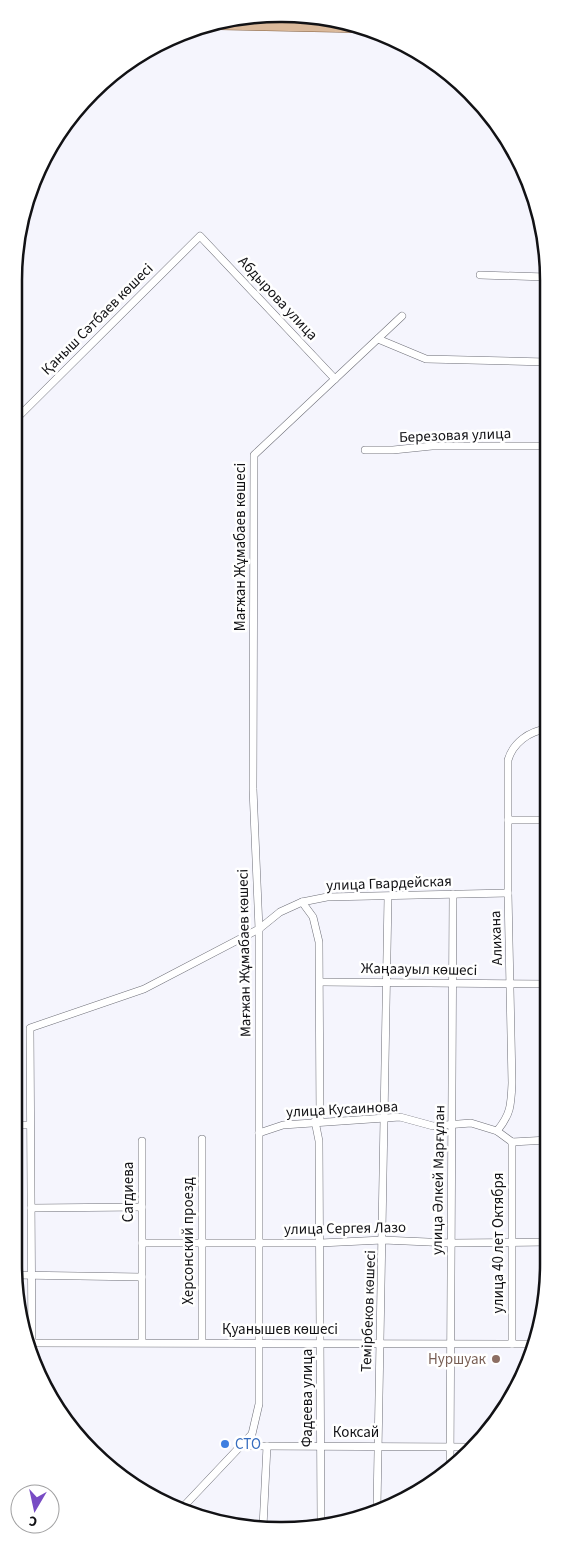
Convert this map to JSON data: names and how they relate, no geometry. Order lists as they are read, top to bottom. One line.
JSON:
{"streets":{"street":["Абдырова улица","Қаныш Сәтбаев көшесі","Березовая улица","Мағжан Жұмабаев көшесі","улица Гвардейская","Алихана","Жаңаауыл көшесі","улица Кусаинова","улица Әлкей Марғұлан","Сагдиева","улица Сергея Лазо","Херсонский проезд","улица 40 лет Октября","Темірбеков көшесі","Қуанышев көшесі","Фадеева улица","Коксай"]},"crossings":[["Абдырова улица","Қаныш Сәтбаев көшесі"],["Абдырова улица","Мағжан Жұмабаев көшесі"],["Мағжан Жұмабаев көшесі","улица Гвардейская"],["Мағжан Жұмабаев көшесі","улица Кусаинова"],["Мағжан Жұмабаев көшесі","улица Сергея Лазо"],["Мағжан Жұмабаев көшесі","Қуанышев көшесі"],["Мағжан Жұмабаев көшесі","Коксай"],["улица Гвардейская","Алихана"],["улица Гвардейская","улица Әлкей Марғұлан"],["улица Гвардейская","Темірбеков көшесі"],["улица Гвардейская","Фадеева улица"],["Алихана","Жаңаауыл көшесі"],["Алихана","улица Кусаинова"],["Жаңаауыл көшесі","улица Әлкей Марғұлан"],["Жаңаауыл көшесі","Темірбеков көшесі"],["Жаңаауыл көшесі","Фадеева улица"],["улица Кусаинова","улица Әлкей Марғұлан"],["улица Кусаинова","улица 40 лет Октября"],["улица Кусаинова","Темірбеков көшесі"],["улица Кусаинова","Фадеева улица"],["улица Әлкей Марғұлан","улица Сергея Лазо"],["улица Әлкей Марғұлан","Қуанышев көшесі"],["улица Әлкей Марғұлан","Коксай"],["Сагдиева","улица Сергея Лазо"],["Сагдиева","Қуанышев көшесі"],["улица Сергея Лазо","Херсонский проезд"],["улица Сергея Лазо","улица 40 лет Октября"],["улица Сергея Лазо","Темірбеков көшесі"],["улица Сергея Лазо","Фадеева улица"],["Херсонский проезд","Қуанышев көшесі"],["улица 40 лет Октября","Қуанышев көшесі"],["Темірбеков көшесі","Қуанышев көшесі"],["Темірбеков көшесі","Коксай"],["Қуанышев көшесі","Фадеева улица"],["Фадеева улица","Коксай"]],"places":["Нуршуак","СТО"],"north":"bottom"}
